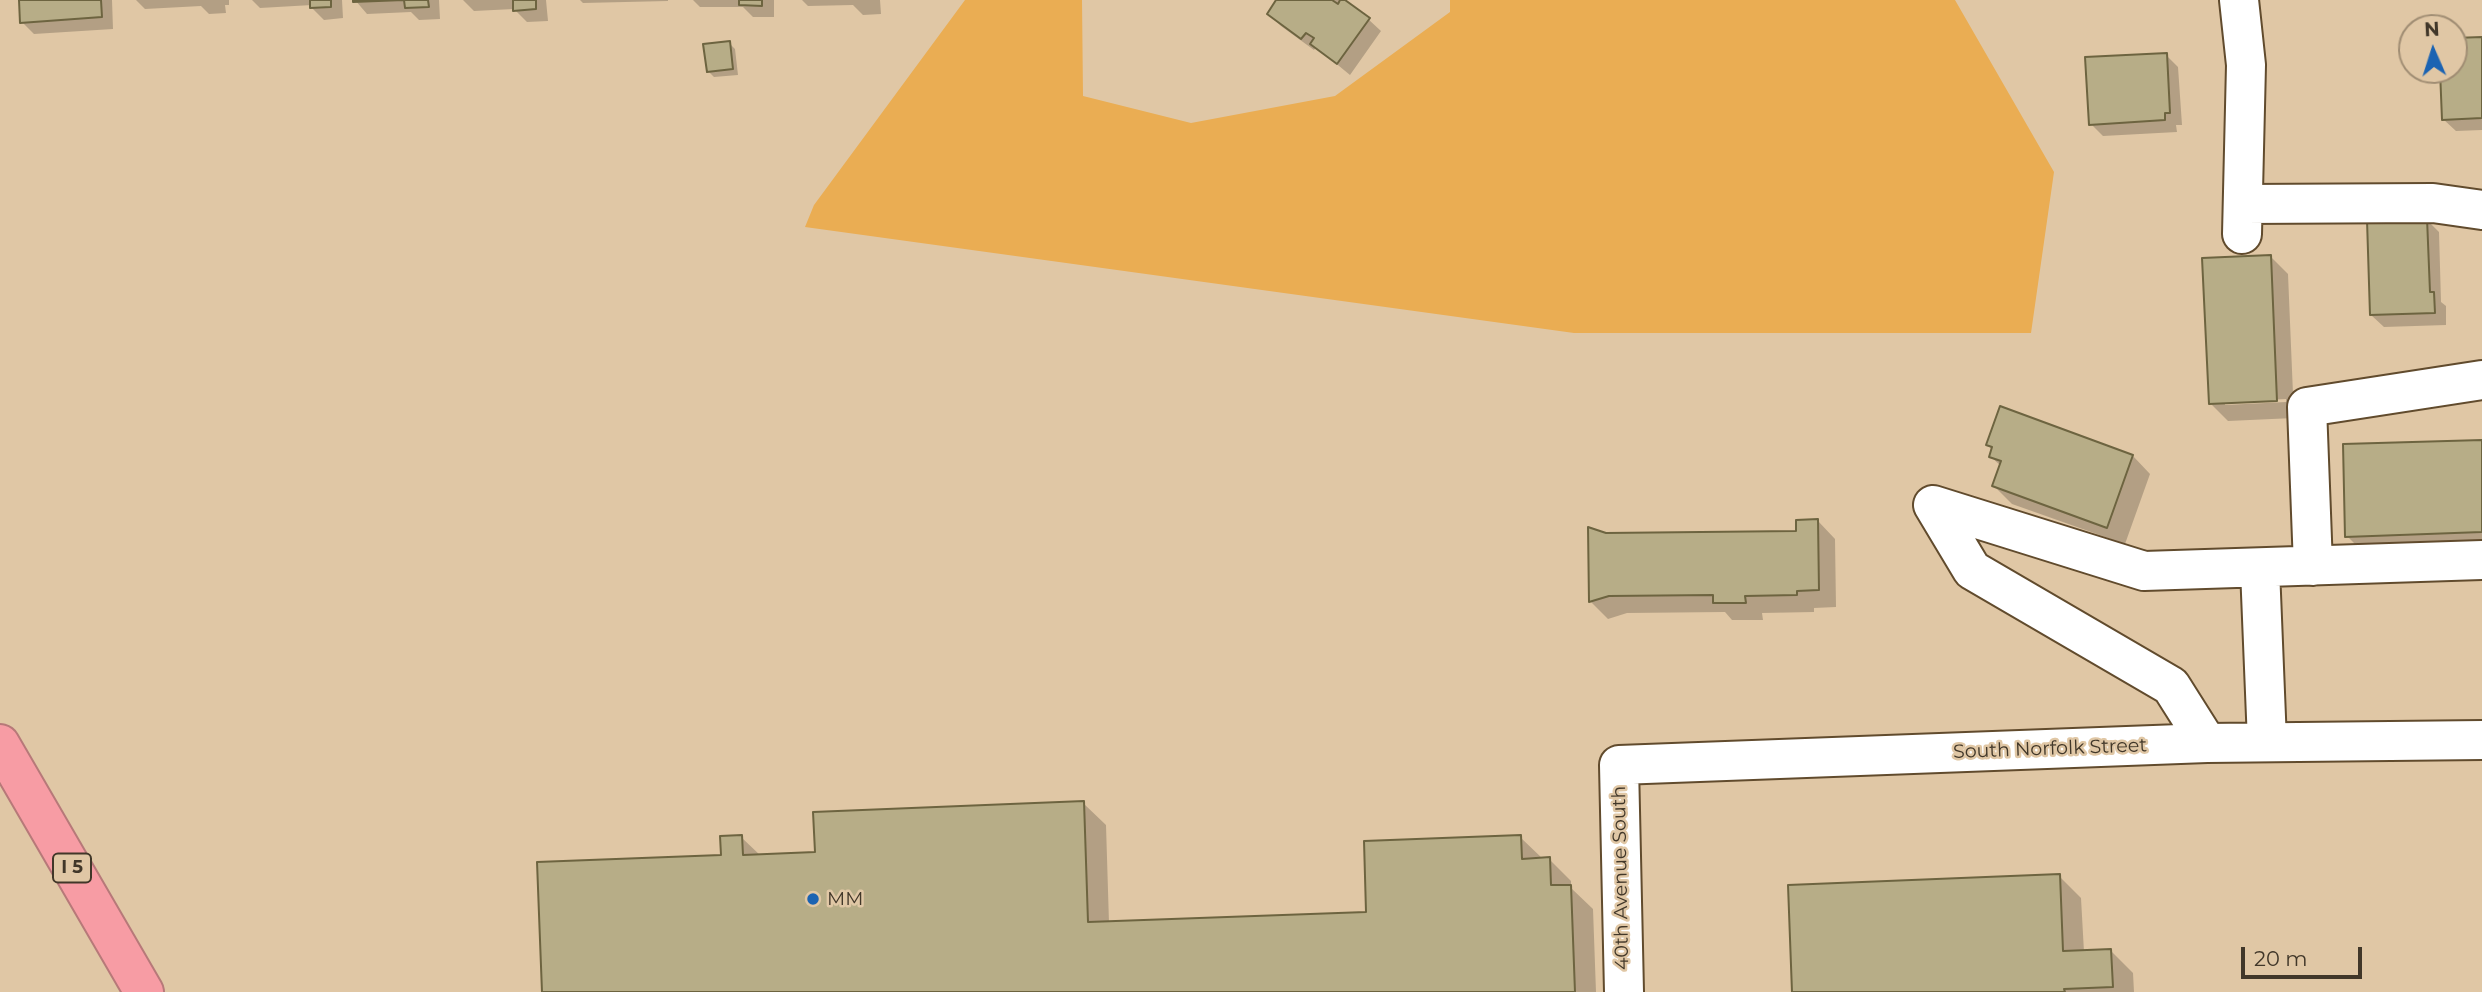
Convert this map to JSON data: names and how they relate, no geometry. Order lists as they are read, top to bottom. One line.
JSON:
{"streets":{"highway":["I 5"],"street":["South Norfolk Street","40th Avenue South"]},"crossings":[["South Norfolk Street","40th Avenue South"]],"places":["MM"],"scale_bar":"20 m","north":"top"}
